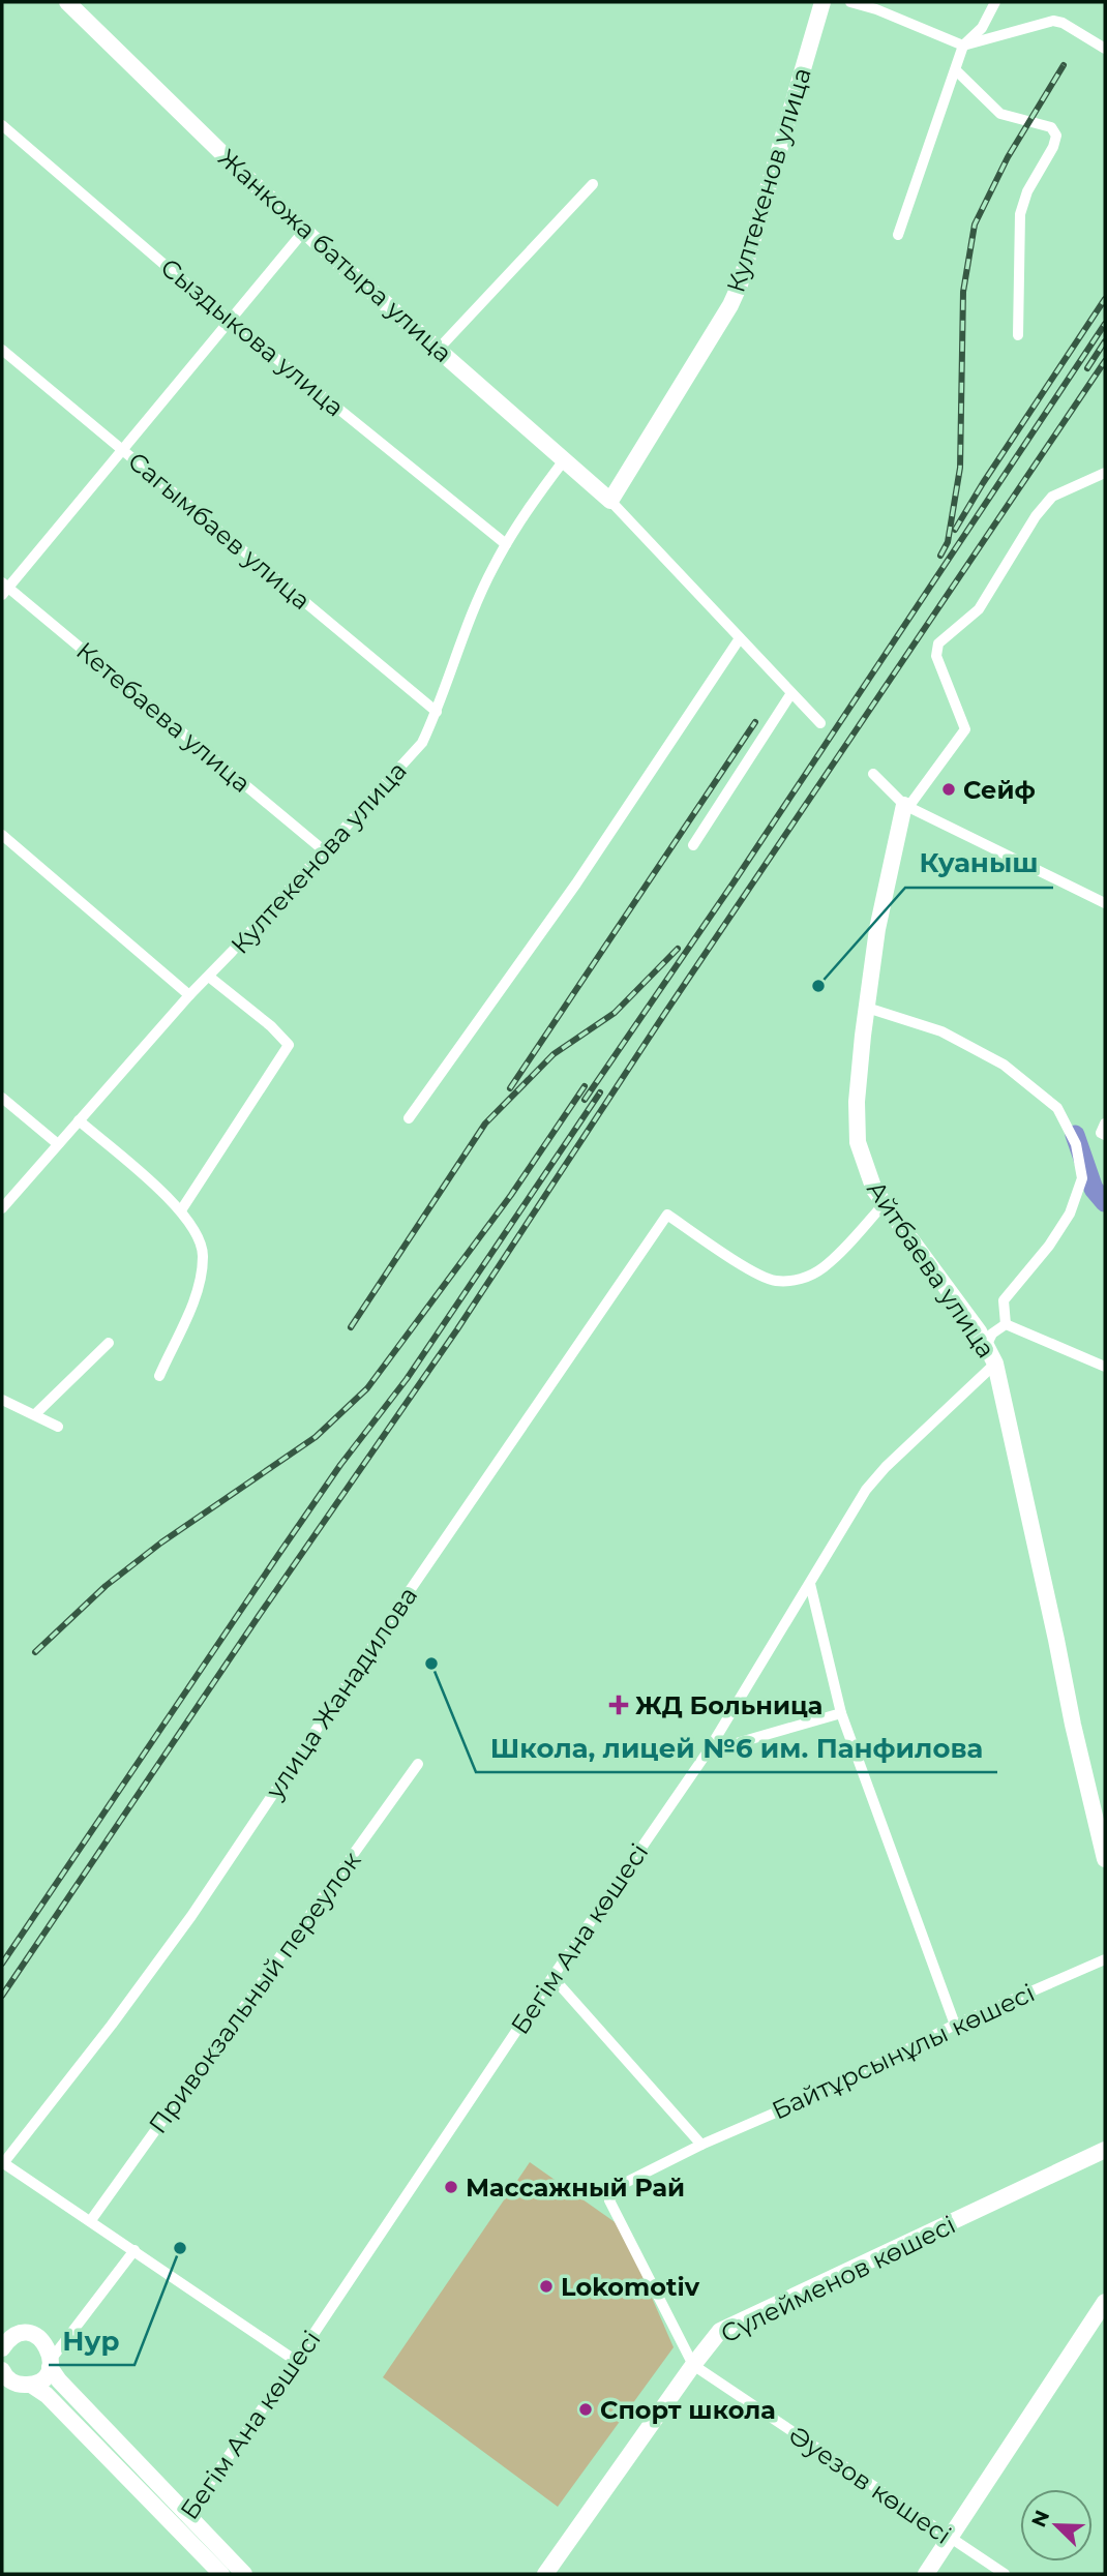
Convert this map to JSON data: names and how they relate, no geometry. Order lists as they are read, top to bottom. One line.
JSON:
{"streets":{"street":["Култекенов улица","Жанкожа батыра улица","Сыздыкова улица","Сагымбаев улица","Кетебаева улица","Култекенова улица","Айтбаева улица","улица Жанадилова","Бегім Ана көшесі","Привокзальный переулок","Байтұрсынұлы көшесі","Сүлейменов көшесі","Әуезов көшесі"]},"crossings":[["Култекенов улица","Жанкожа батыра улица"],["Жанкожа батыра улица","Култекенова улица"],["Сыздыкова улица","Култекенова улица"],["Сагымбаев улица","Култекенова улица"],["Кетебаева улица","Култекенова улица"],["Айтбаева улица","улица Жанадилова"],["Айтбаева улица","Бегім Ана көшесі"],["Байтұрсынұлы көшесі","Әуезов көшесі"],["Сүлейменов көшесі","Әуезов көшесі"]],"places":{"other":["Сейф","Куаныш","Школа, лицей №6 им. Панфилова","Массажный Рай","Нур","Lokomotiv","Спорт школа"],"health":["ЖД Больница"]},"north":"top left"}
